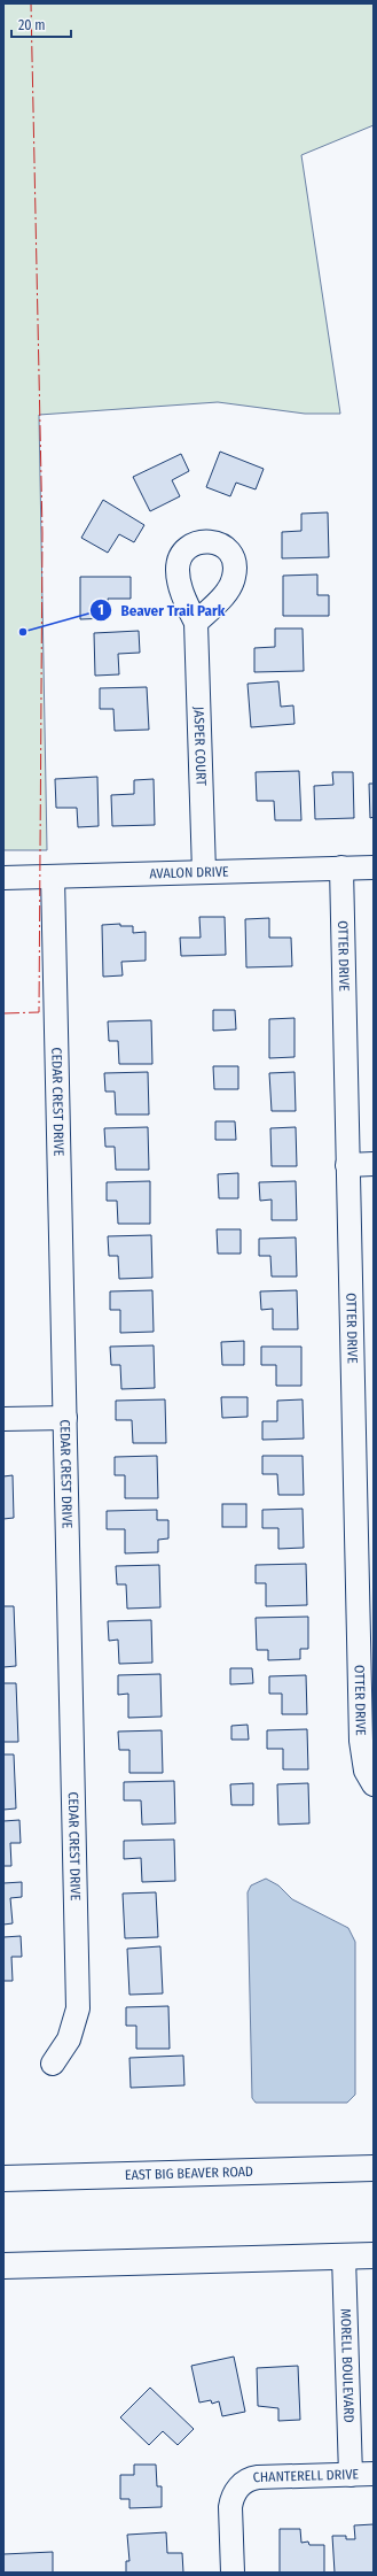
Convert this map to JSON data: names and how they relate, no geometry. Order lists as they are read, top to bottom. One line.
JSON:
{"streets":{"main road":["EAST BIG BEAVER ROAD"],"street":["JASPER COURT","AVALON DRIVE","OTTER DRIVE","CEDAR CREST DRIVE","MORELL BOULEVARD","CHANTERELL DRIVE"]},"crossings":[["JASPER COURT","AVALON DRIVE"],["AVALON DRIVE","OTTER DRIVE"],["AVALON DRIVE","CEDAR CREST DRIVE"],["MORELL BOULEVARD","CHANTERELL DRIVE"]],"places":["Beaver Trail Park"],"scale_bar":"20 m"}
